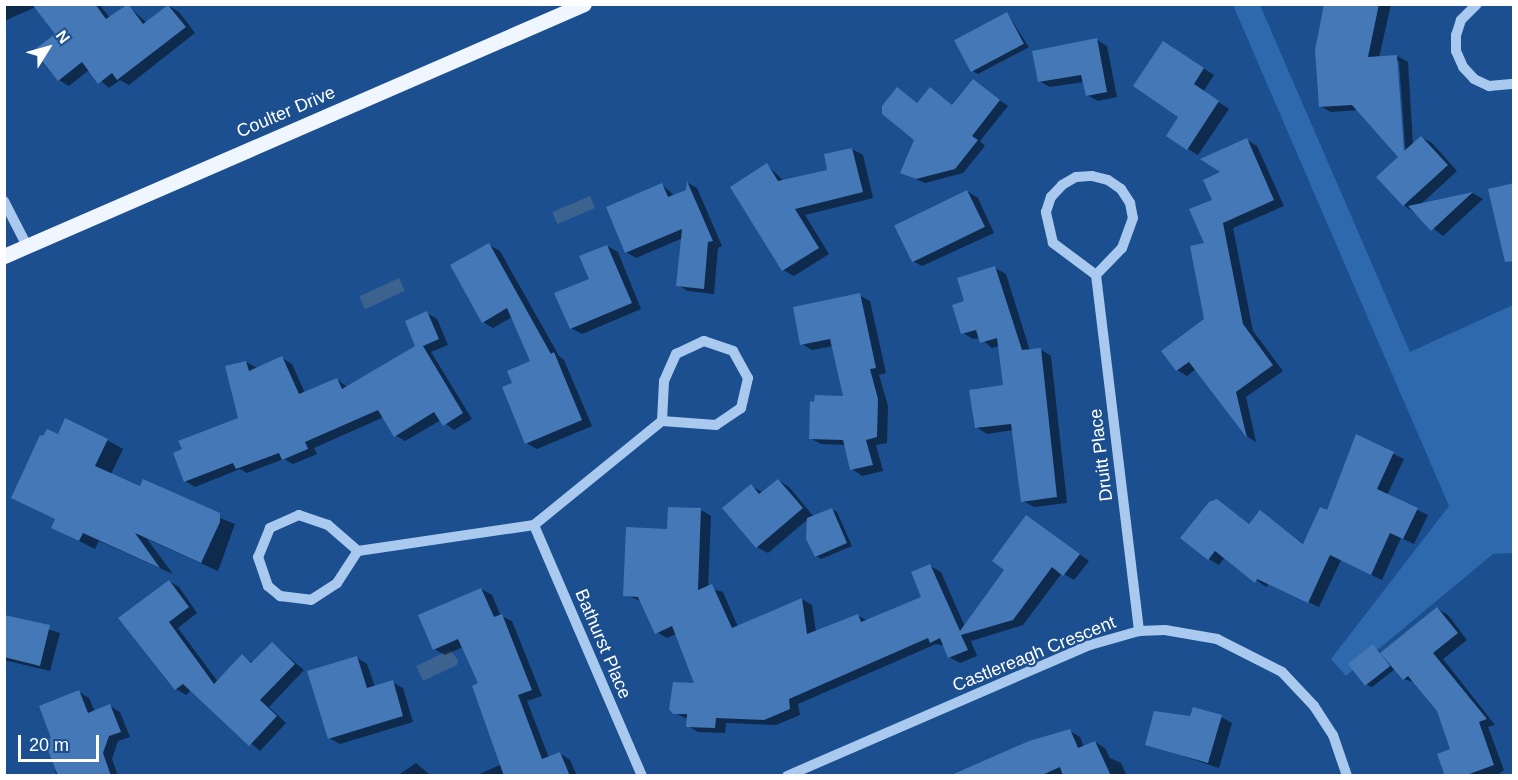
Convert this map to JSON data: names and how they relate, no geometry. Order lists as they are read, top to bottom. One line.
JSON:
{"streets":{"main road":["Coulter Drive"],"street":["Druitt Place","Bathurst Place","Castlereagh Crescent"]},"crossings":[["Druitt Place","Castlereagh Crescent"]],"scale_bar":"20 m","north":"top right"}
